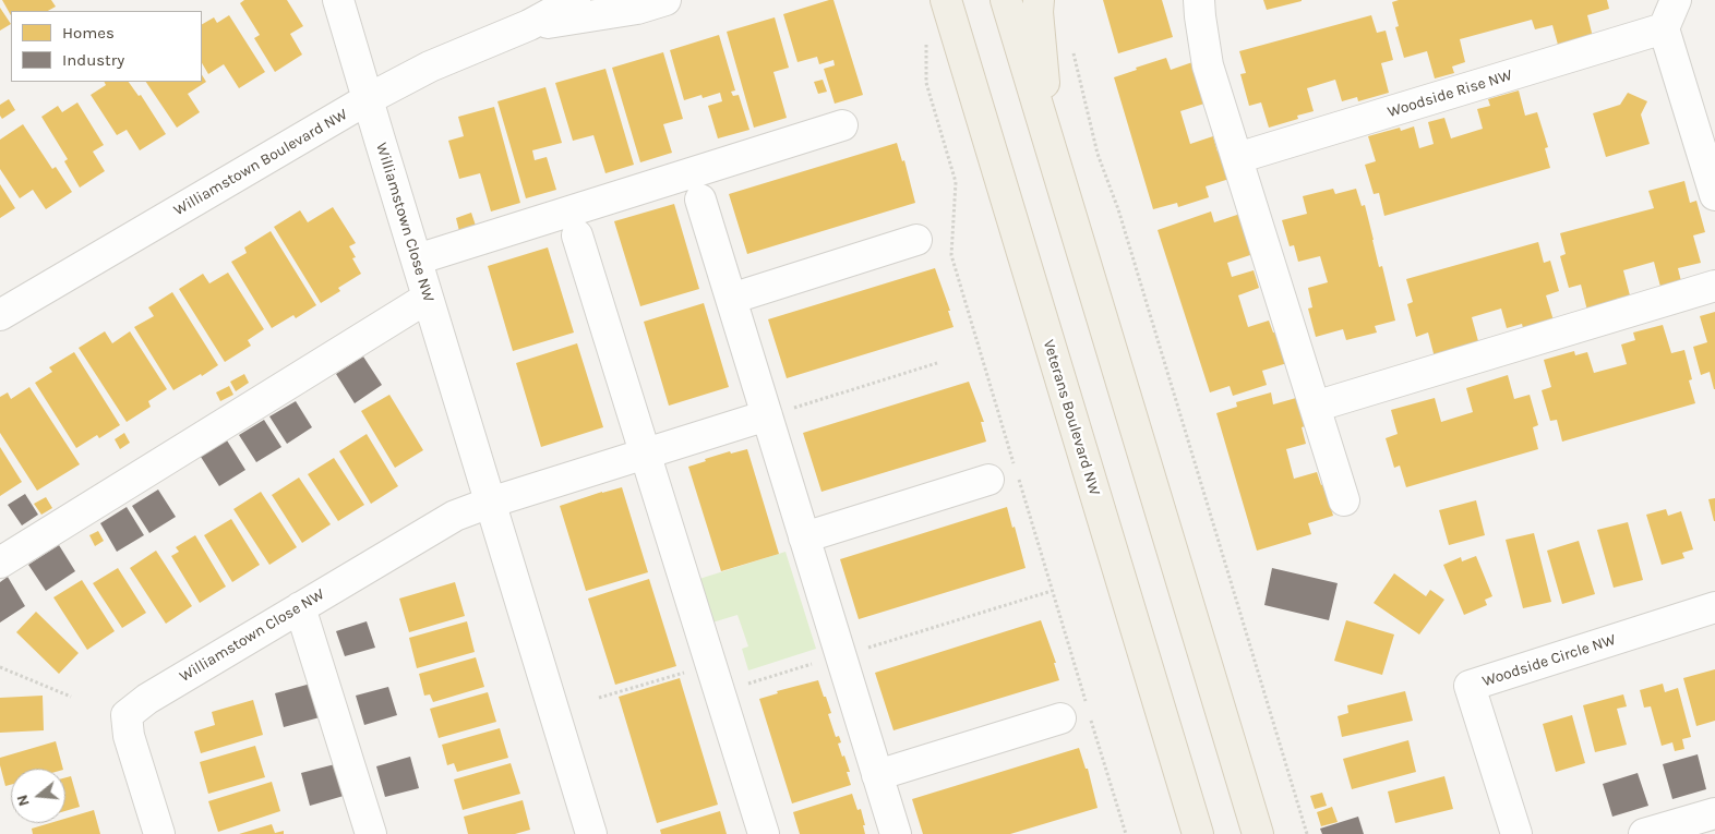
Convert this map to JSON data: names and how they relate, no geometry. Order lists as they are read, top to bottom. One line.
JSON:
{"streets":{"main road":["Veterans Boulevard NW"],"street":["Woodside Rise NW","Williamstown Boulevard NW","Williamstown Close NW","Woodside Circle NW"]},"crossings":[["Williamstown Boulevard NW","Williamstown Close NW"]],"legend":["Homes","Industry"],"north":"left"}
